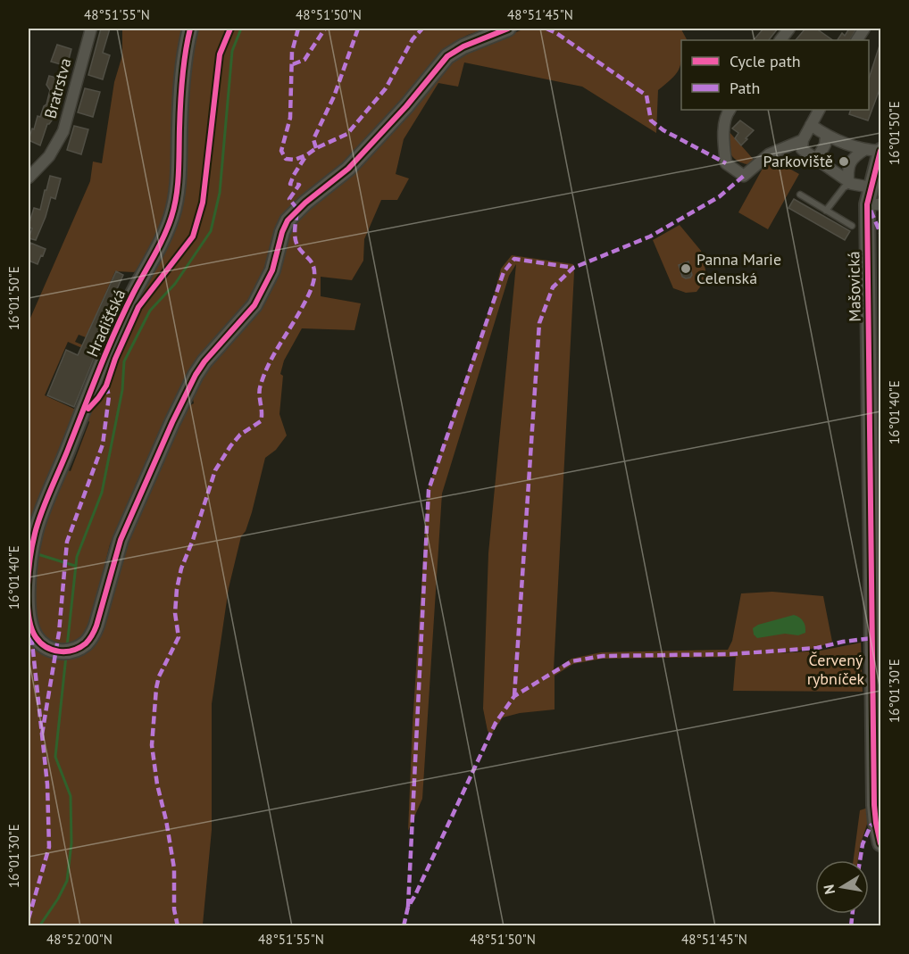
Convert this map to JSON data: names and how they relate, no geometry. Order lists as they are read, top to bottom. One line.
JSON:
{"streets":{"street":["Bratrstva","Mašovická","Hradišťská"]},"parks":["Červený rybníček"],"places":["Parkoviště","Panna Marie Celenská"],"legend":["Cycle path","Path"],"north":"left","coordinates":["48°51'55\"N","48°51'50\"N","48°51'45\"N","16°01'50\"E","16°01'40\"E","16°01'30\"E","48°52'00\"N"]}
